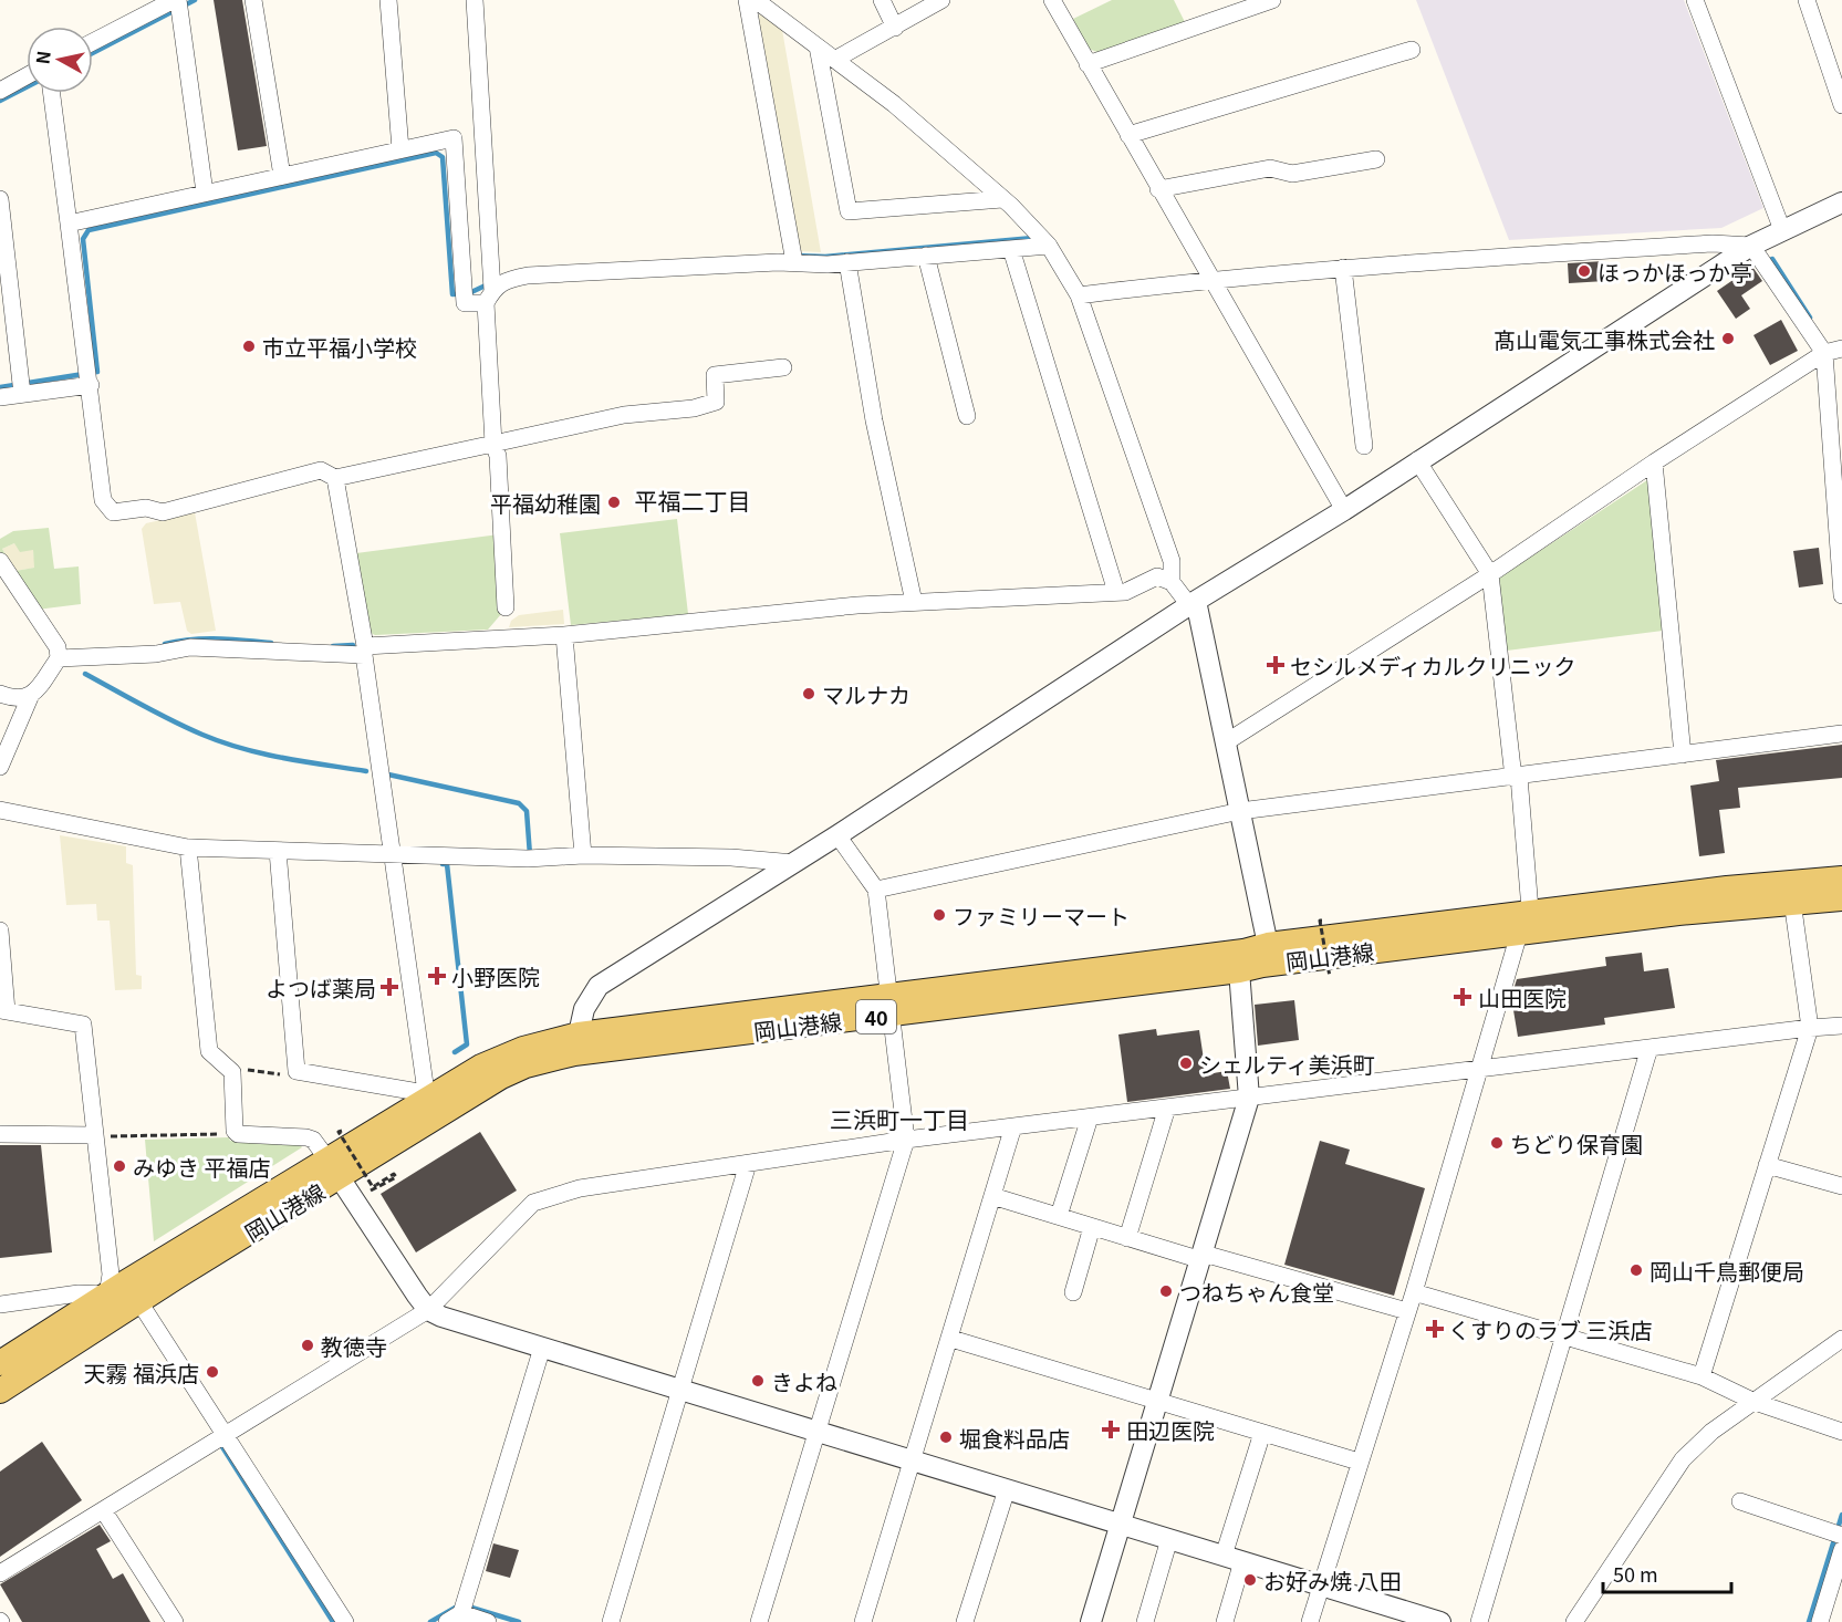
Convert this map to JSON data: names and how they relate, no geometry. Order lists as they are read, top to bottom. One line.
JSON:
{"streets":{"main road":["岡山港線","40"]},"districts":["平福二丁目","三浜町一丁目"],"places":{"other":["ほっかほっか亭","髙山電気工事株式会社","市立平福小学校","平福幼稚園","マルナカ","ファミリーマート","シェルティ美浜町","ちどり保育園","みゆき 平福店","岡山千鳥郵便局","つねちゃん食堂","教徳寺","天霧 福浜店","きよね","堀食料品店","お好み焼 八田"],"health":["セシルメディカルクリニック","小野医院","よつば薬局","山田医院","くすりのラブ 三浜店","田辺医院"]},"scale_bar":"50 m","north":"left"}
